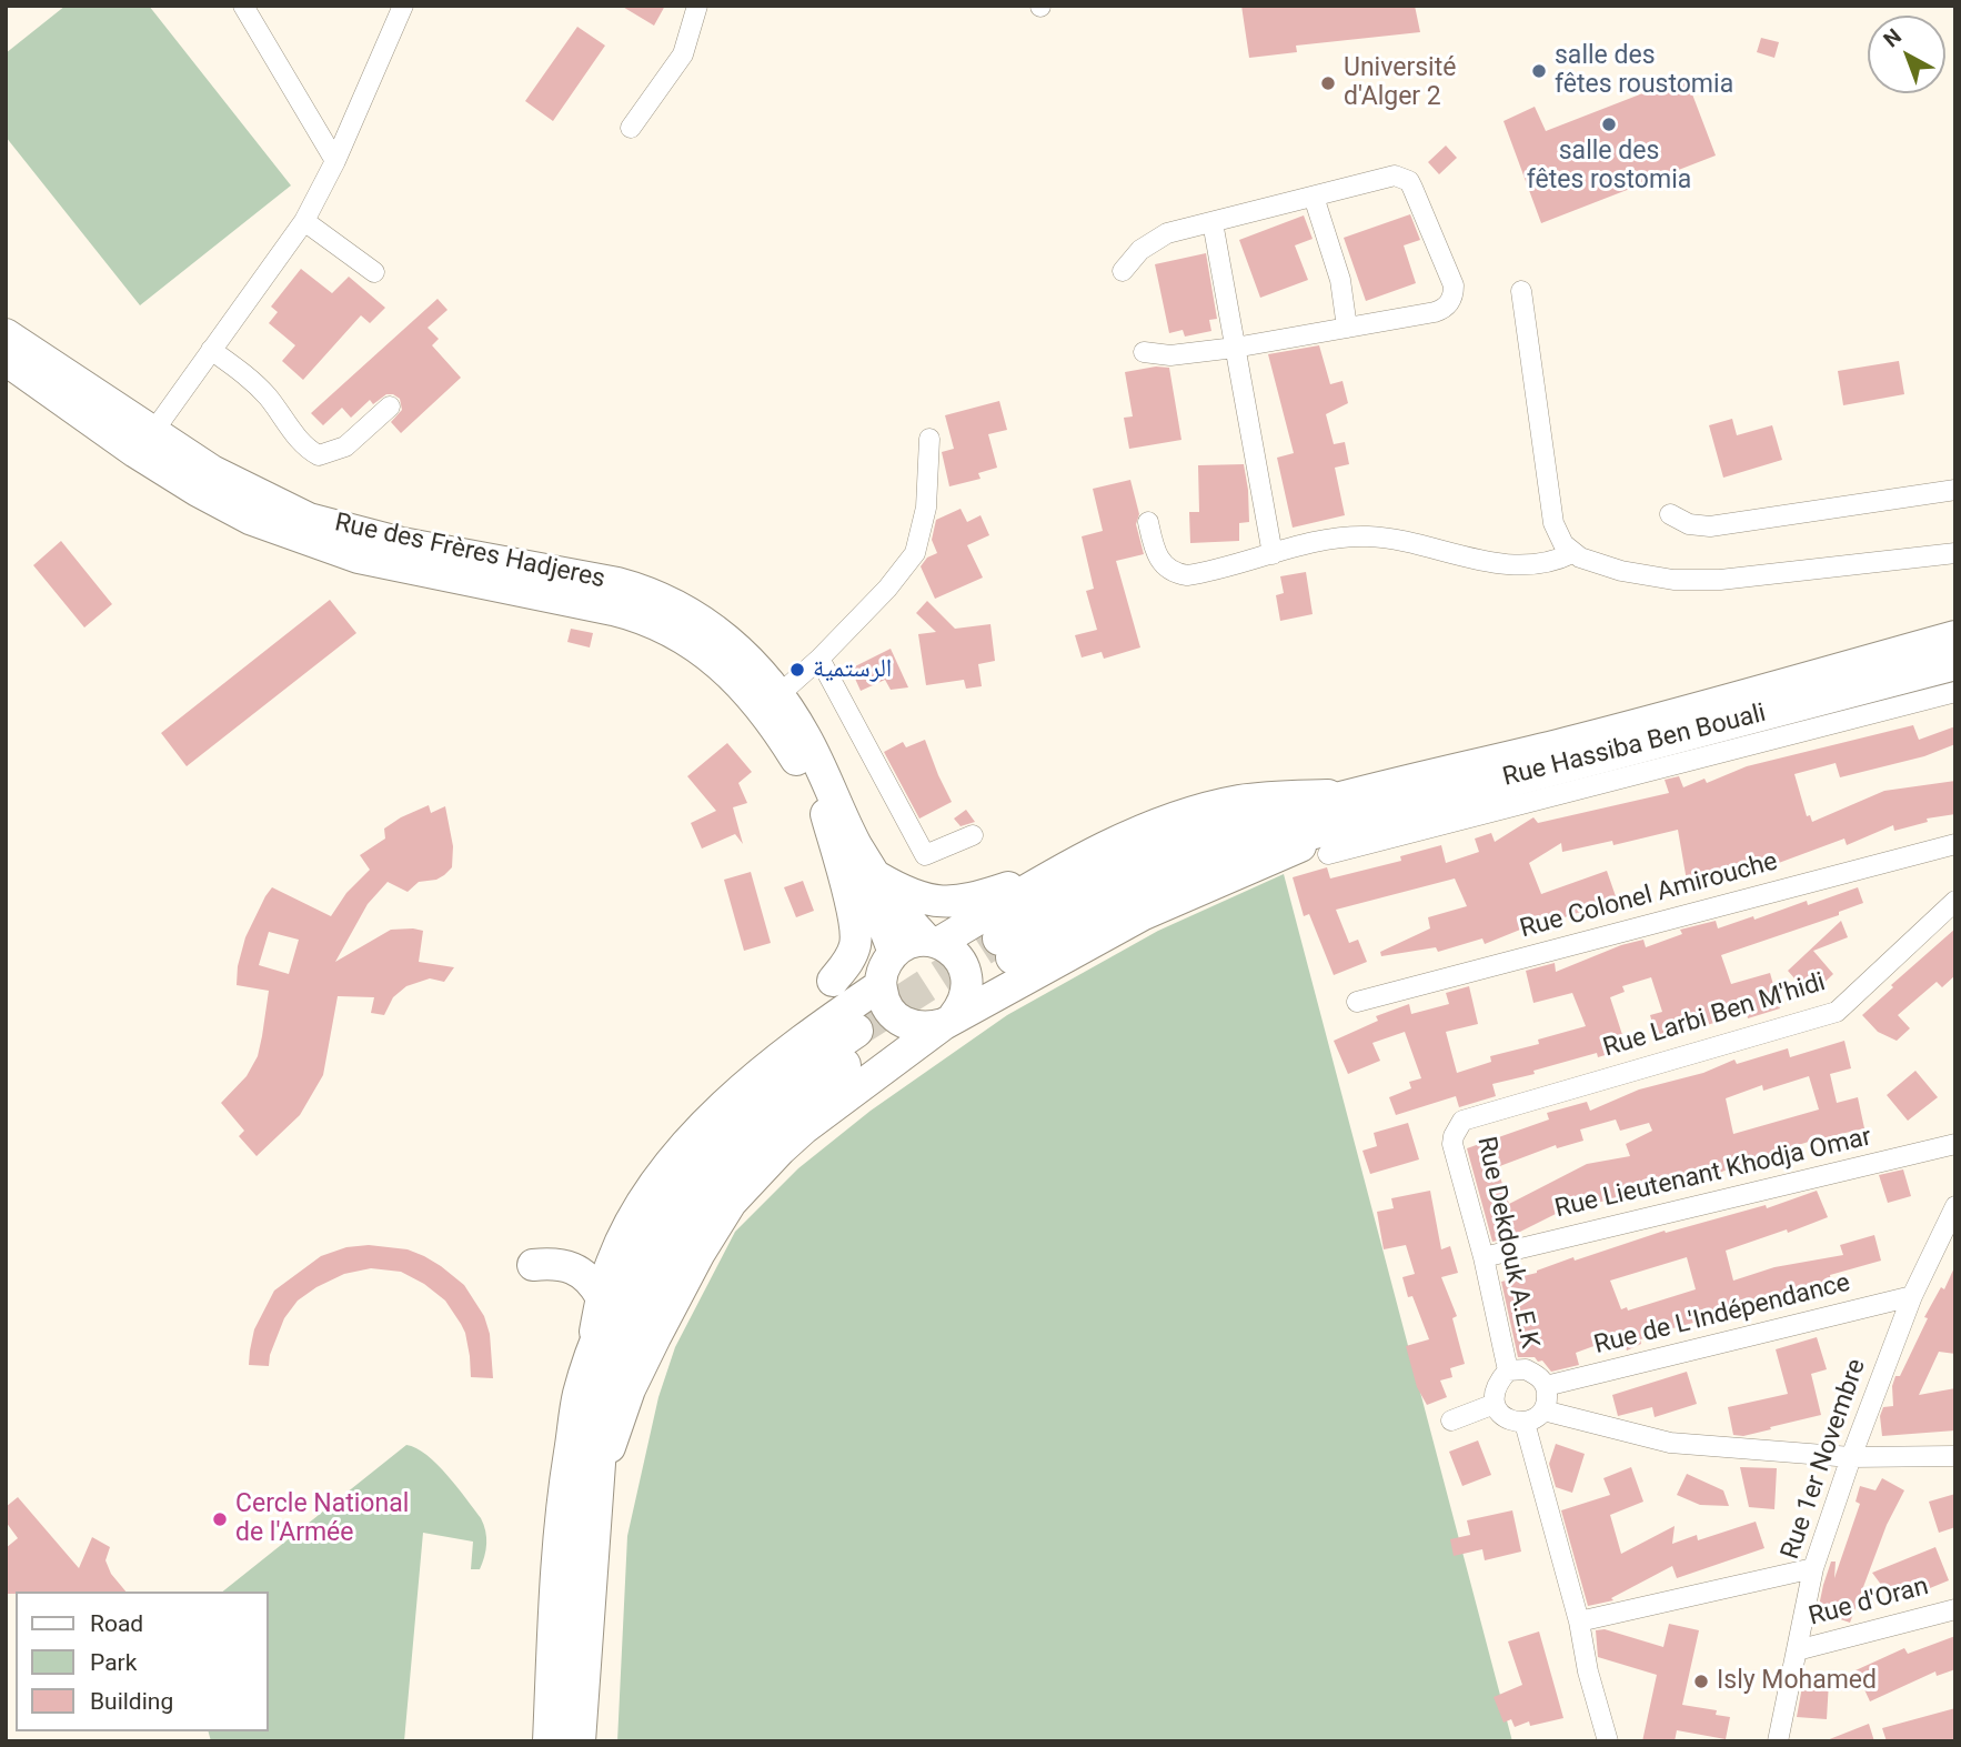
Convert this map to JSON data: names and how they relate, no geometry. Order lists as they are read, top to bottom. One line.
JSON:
{"streets":{"main road":["Rue des Frères Hadjeres"],"street":["Rue Hassiba Ben Bouali","Rue Colonel Amirouche","Rue Larbi Ben M'hidi","Rue Lieutenant Khodja Omar","Rue Dekdouk A.E.K","Rue de L'Indépendance","Rue 1er Novembre","Rue d'Oran"]},"crossings":[["Rue Larbi Ben M'hidi","Rue Dekdouk A.E.K"],["Rue Lieutenant Khodja Omar","Rue Dekdouk A.E.K"],["Rue Dekdouk A.E.K","Rue de L'Indépendance"],["Rue de L'Indépendance","Rue 1er Novembre"],["Rue 1er Novembre","Rue d'Oran"]],"places":["salle des fêtes roustomia","Université d'Alger 2","salle des fêtes rostomia","الرستمية","Cercle National de l'Armée","Isly Mohamed"],"legend":["Road","Park","Building"],"north":"top left"}
